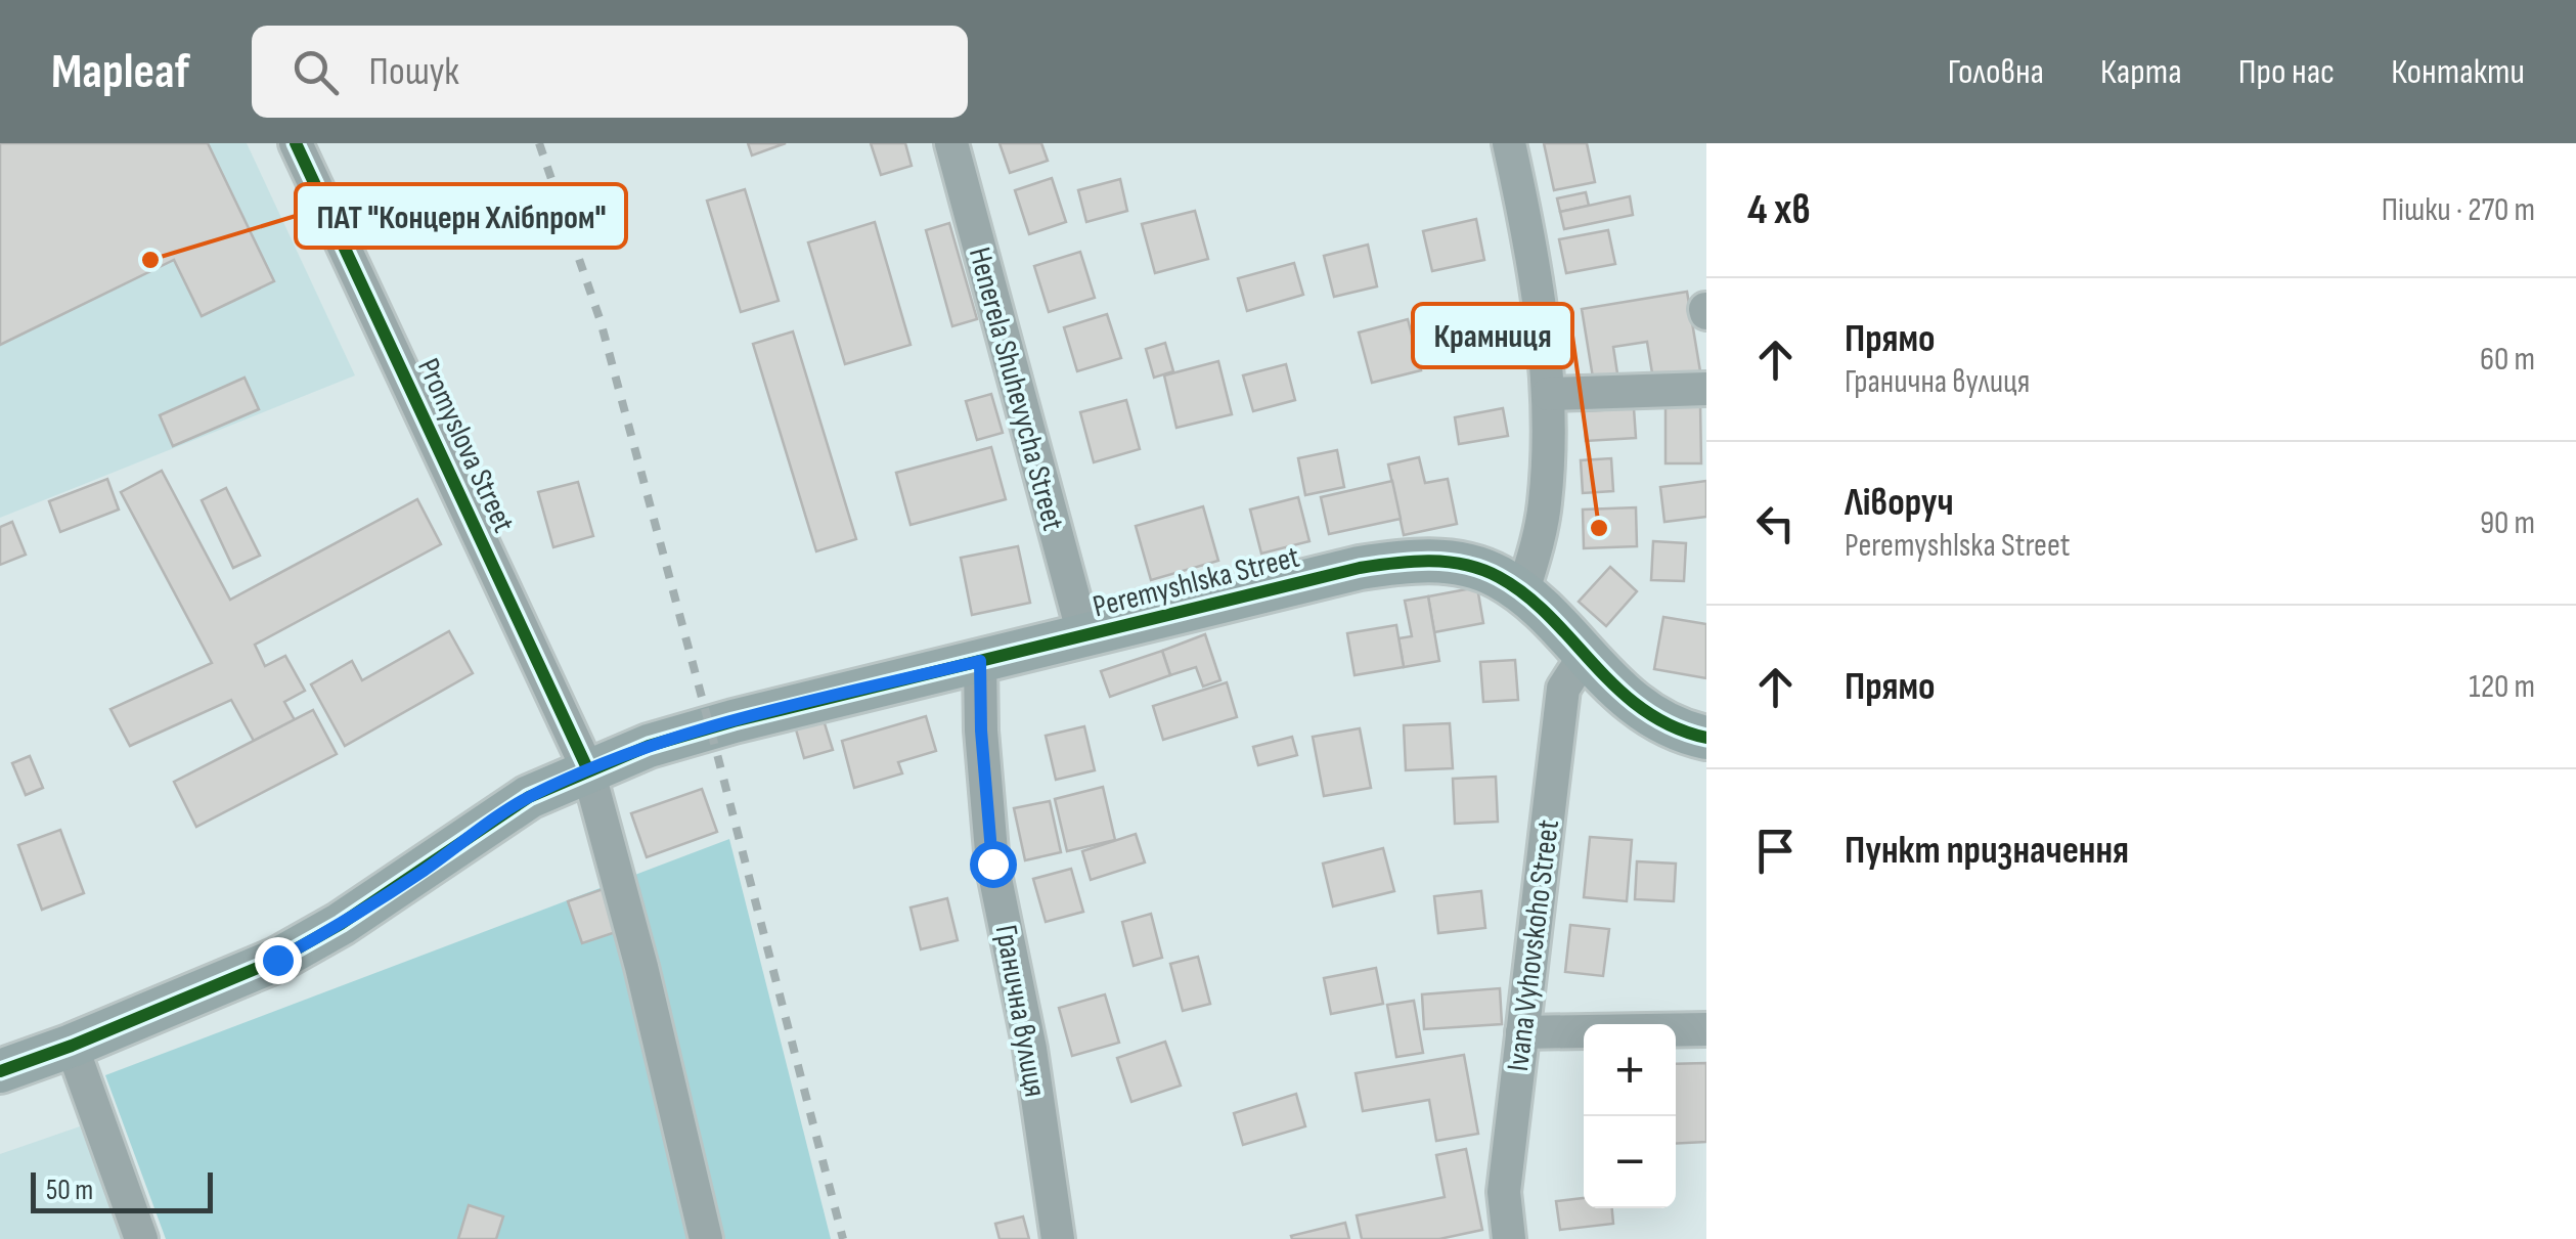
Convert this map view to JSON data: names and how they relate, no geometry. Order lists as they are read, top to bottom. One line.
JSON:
{"streets":{"main road":["Peremyshlska Street"],"street":["Henerela Shuhevycha Street","Promyslova Street","Ivana Vyhovskoho Street","Гранична вулиця"]},"crossings":[["Henerela Shuhevycha Street","Peremyshlska Street"],["Promyslova Street","Peremyshlska Street"],["Peremyshlska Street","Ivana Vyhovskoho Street"],["Peremyshlska Street","Гранична вулиця"]],"places":["ПАТ \"Концерн Хлібпром\"","Крамниця"],"scale_bar":"50 m","page":{"header":"Mapleaf","search":"Пошук","nav":["Головна","Карта","Про нас","Контакти"],"heading":["4 хв","Пішки · 270 m"],"list":[["Прямо","Гранична вулиця","60 m"],["Ліворуч","Peremyshlska Street","90 m"],["Прямо","120 m"],"Пункт призначення"],"map_buttons":["+","−"],"scale":"50 m"}}
